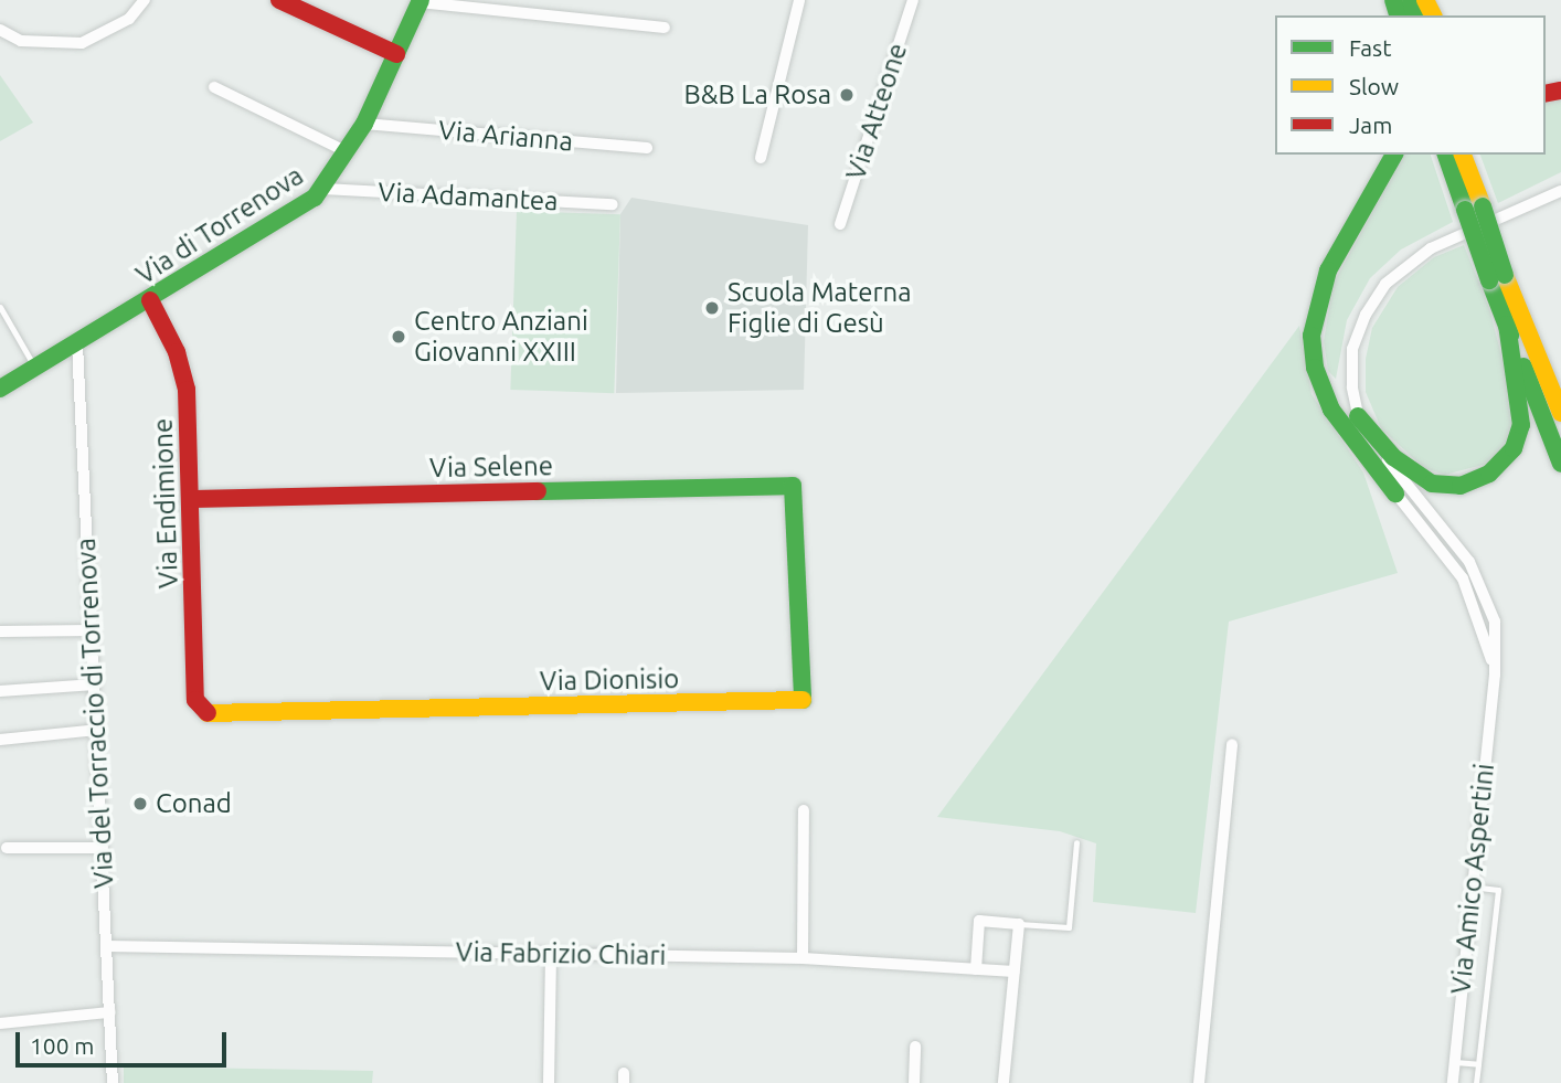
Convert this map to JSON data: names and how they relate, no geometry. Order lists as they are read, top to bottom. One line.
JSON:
{"streets":{"street":["Via Atteone","Via Arianna","Via Adamantea","Via di Torrenova","Via Selene","Via Endimione","Via Dionisio","Via del Torraccio di Torrenova","Via Amico Aspertini","Via Fabrizio Chiari"]},"crossings":[["Via Arianna","Via di Torrenova"],["Via Adamantea","Via di Torrenova"],["Via di Torrenova","Via Endimione"],["Via di Torrenova","Via del Torraccio di Torrenova"],["Via Selene","Via Endimione"],["Via Selene","Via Dionisio"],["Via Endimione","Via Dionisio"],["Via del Torraccio di Torrenova","Via Fabrizio Chiari"]],"places":["B&B La Rosa","Scuola Materna Figlie di Gesù","Centro Anziani Giovanni XXIII","Conad"],"legend":["Fast","Slow","Jam"],"scale_bar":"100 m"}
